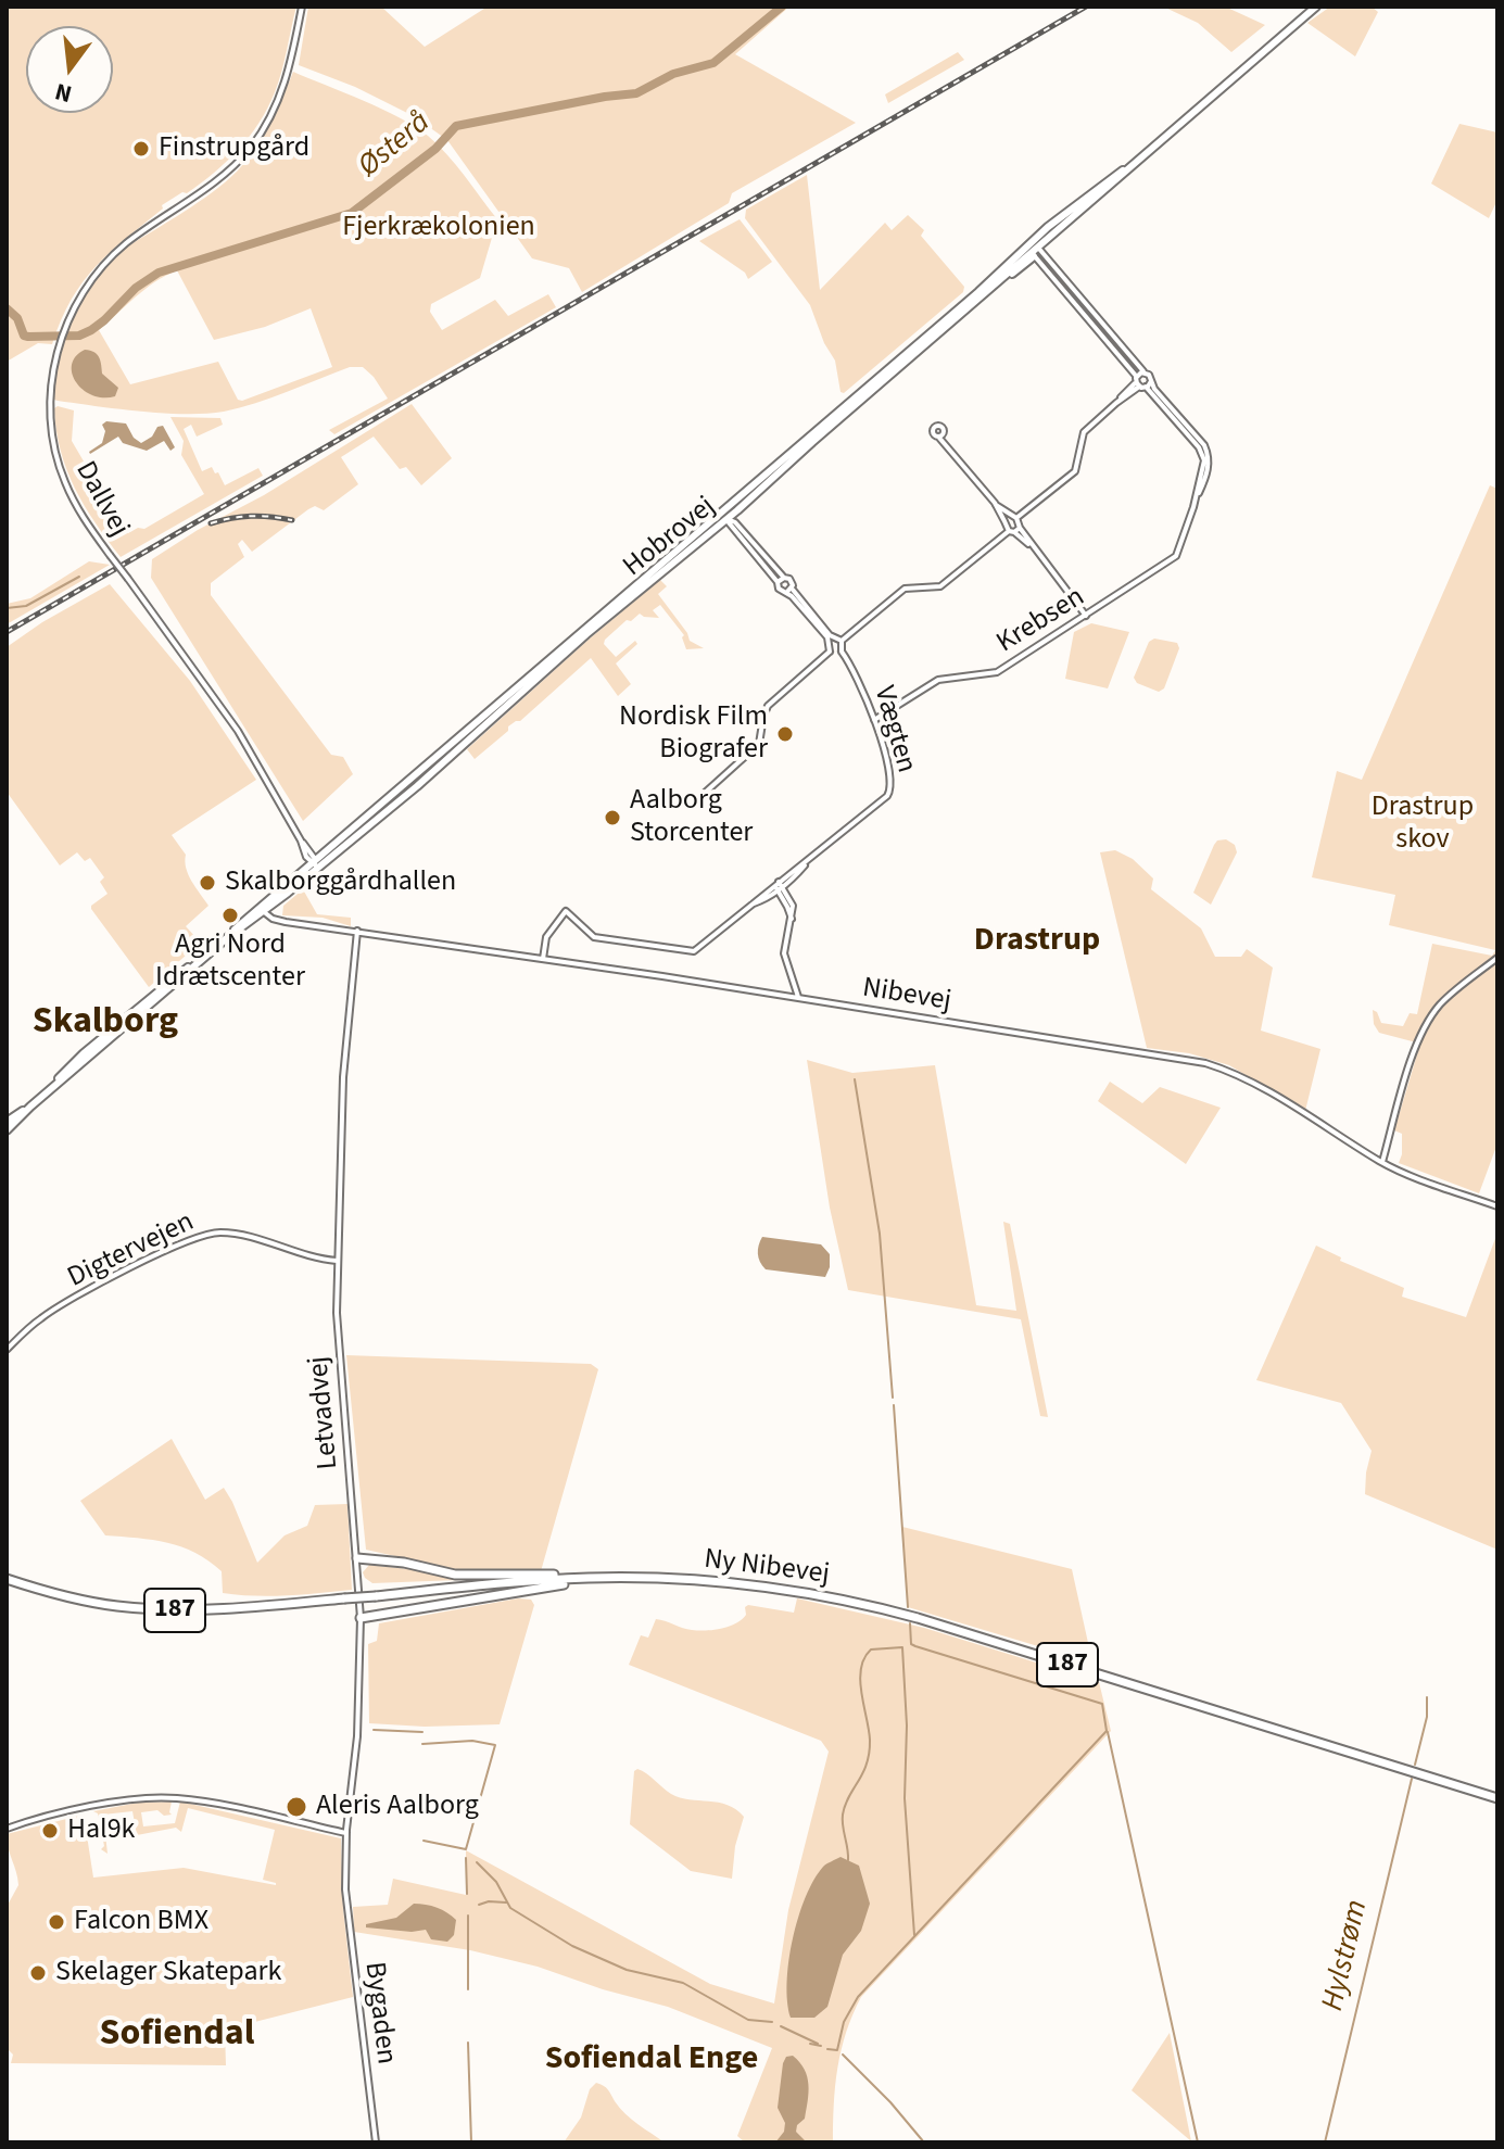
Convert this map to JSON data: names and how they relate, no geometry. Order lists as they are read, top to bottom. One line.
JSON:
{"streets":{"highway":["Ny Nibevej","187"],"main road":["Hobrovej"],"street":["Dallvej","Krebsen","Vægten","Nibevej","Digtervejen","Letvadvej","Bygaden"]},"crossings":[["Dallvej","Hobrovej"],["Hobrovej","Krebsen"],["Hobrovej","Nibevej"],["Krebsen","Vægten"],["Nibevej","Letvadvej"],["Digtervejen","Letvadvej"],["Letvadvej","Bygaden"]],"districts":["Drastrup","Skalborg","Sofiendal","Sofiendal Enge"],"water":["Østerå","Hylstrøm"],"parks":["Fjerkrækolonien","Drastrup skov"],"places":["Finstrupgård","Nordisk Film Biografer","Aalborg Storcenter","Skalborggårdhallen","Agri Nord Idrætscenter","Aleris Aalborg","Hal9k","Falcon BMX","Skelager Skatepark"],"north":"bottom"}
